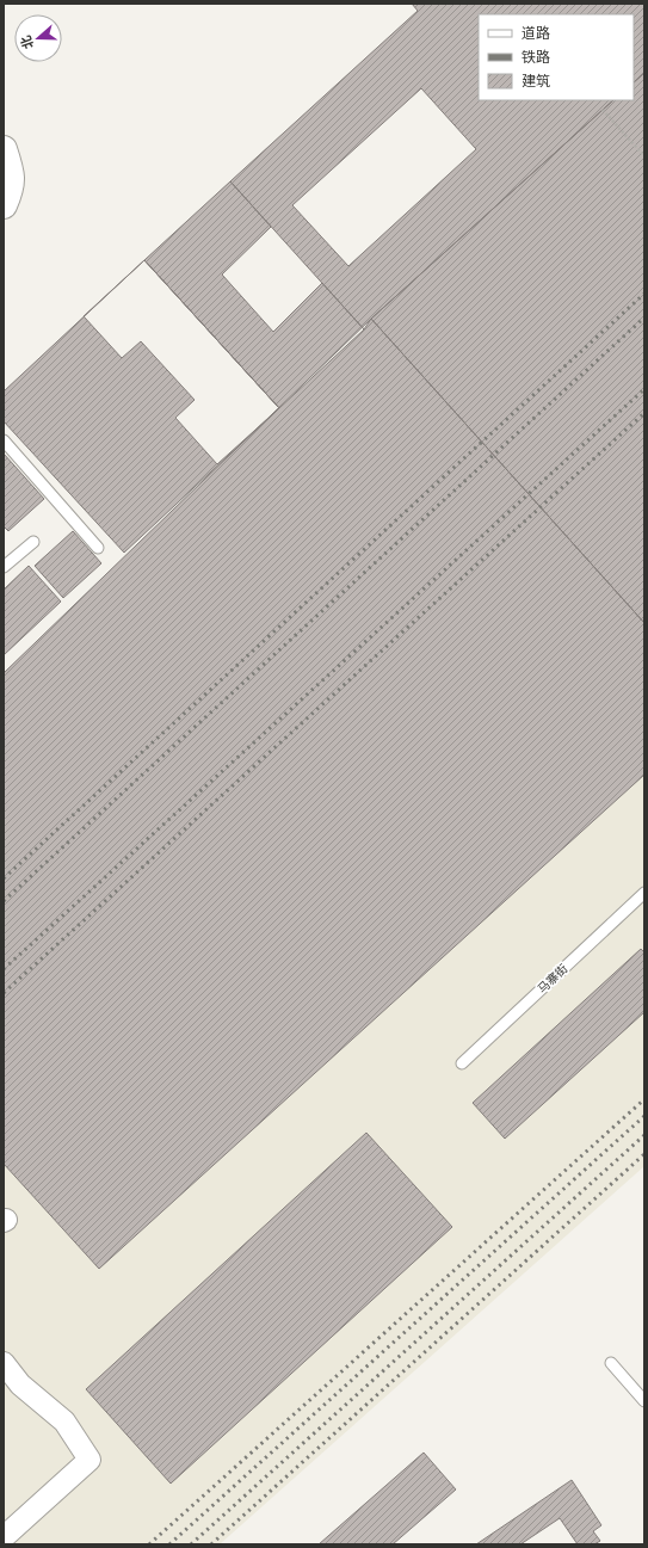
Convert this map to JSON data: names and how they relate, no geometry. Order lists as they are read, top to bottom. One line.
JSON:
{"streets":{"lane":["马寨街"]},"legend":["道路","铁路","建筑"],"north":"left"}
